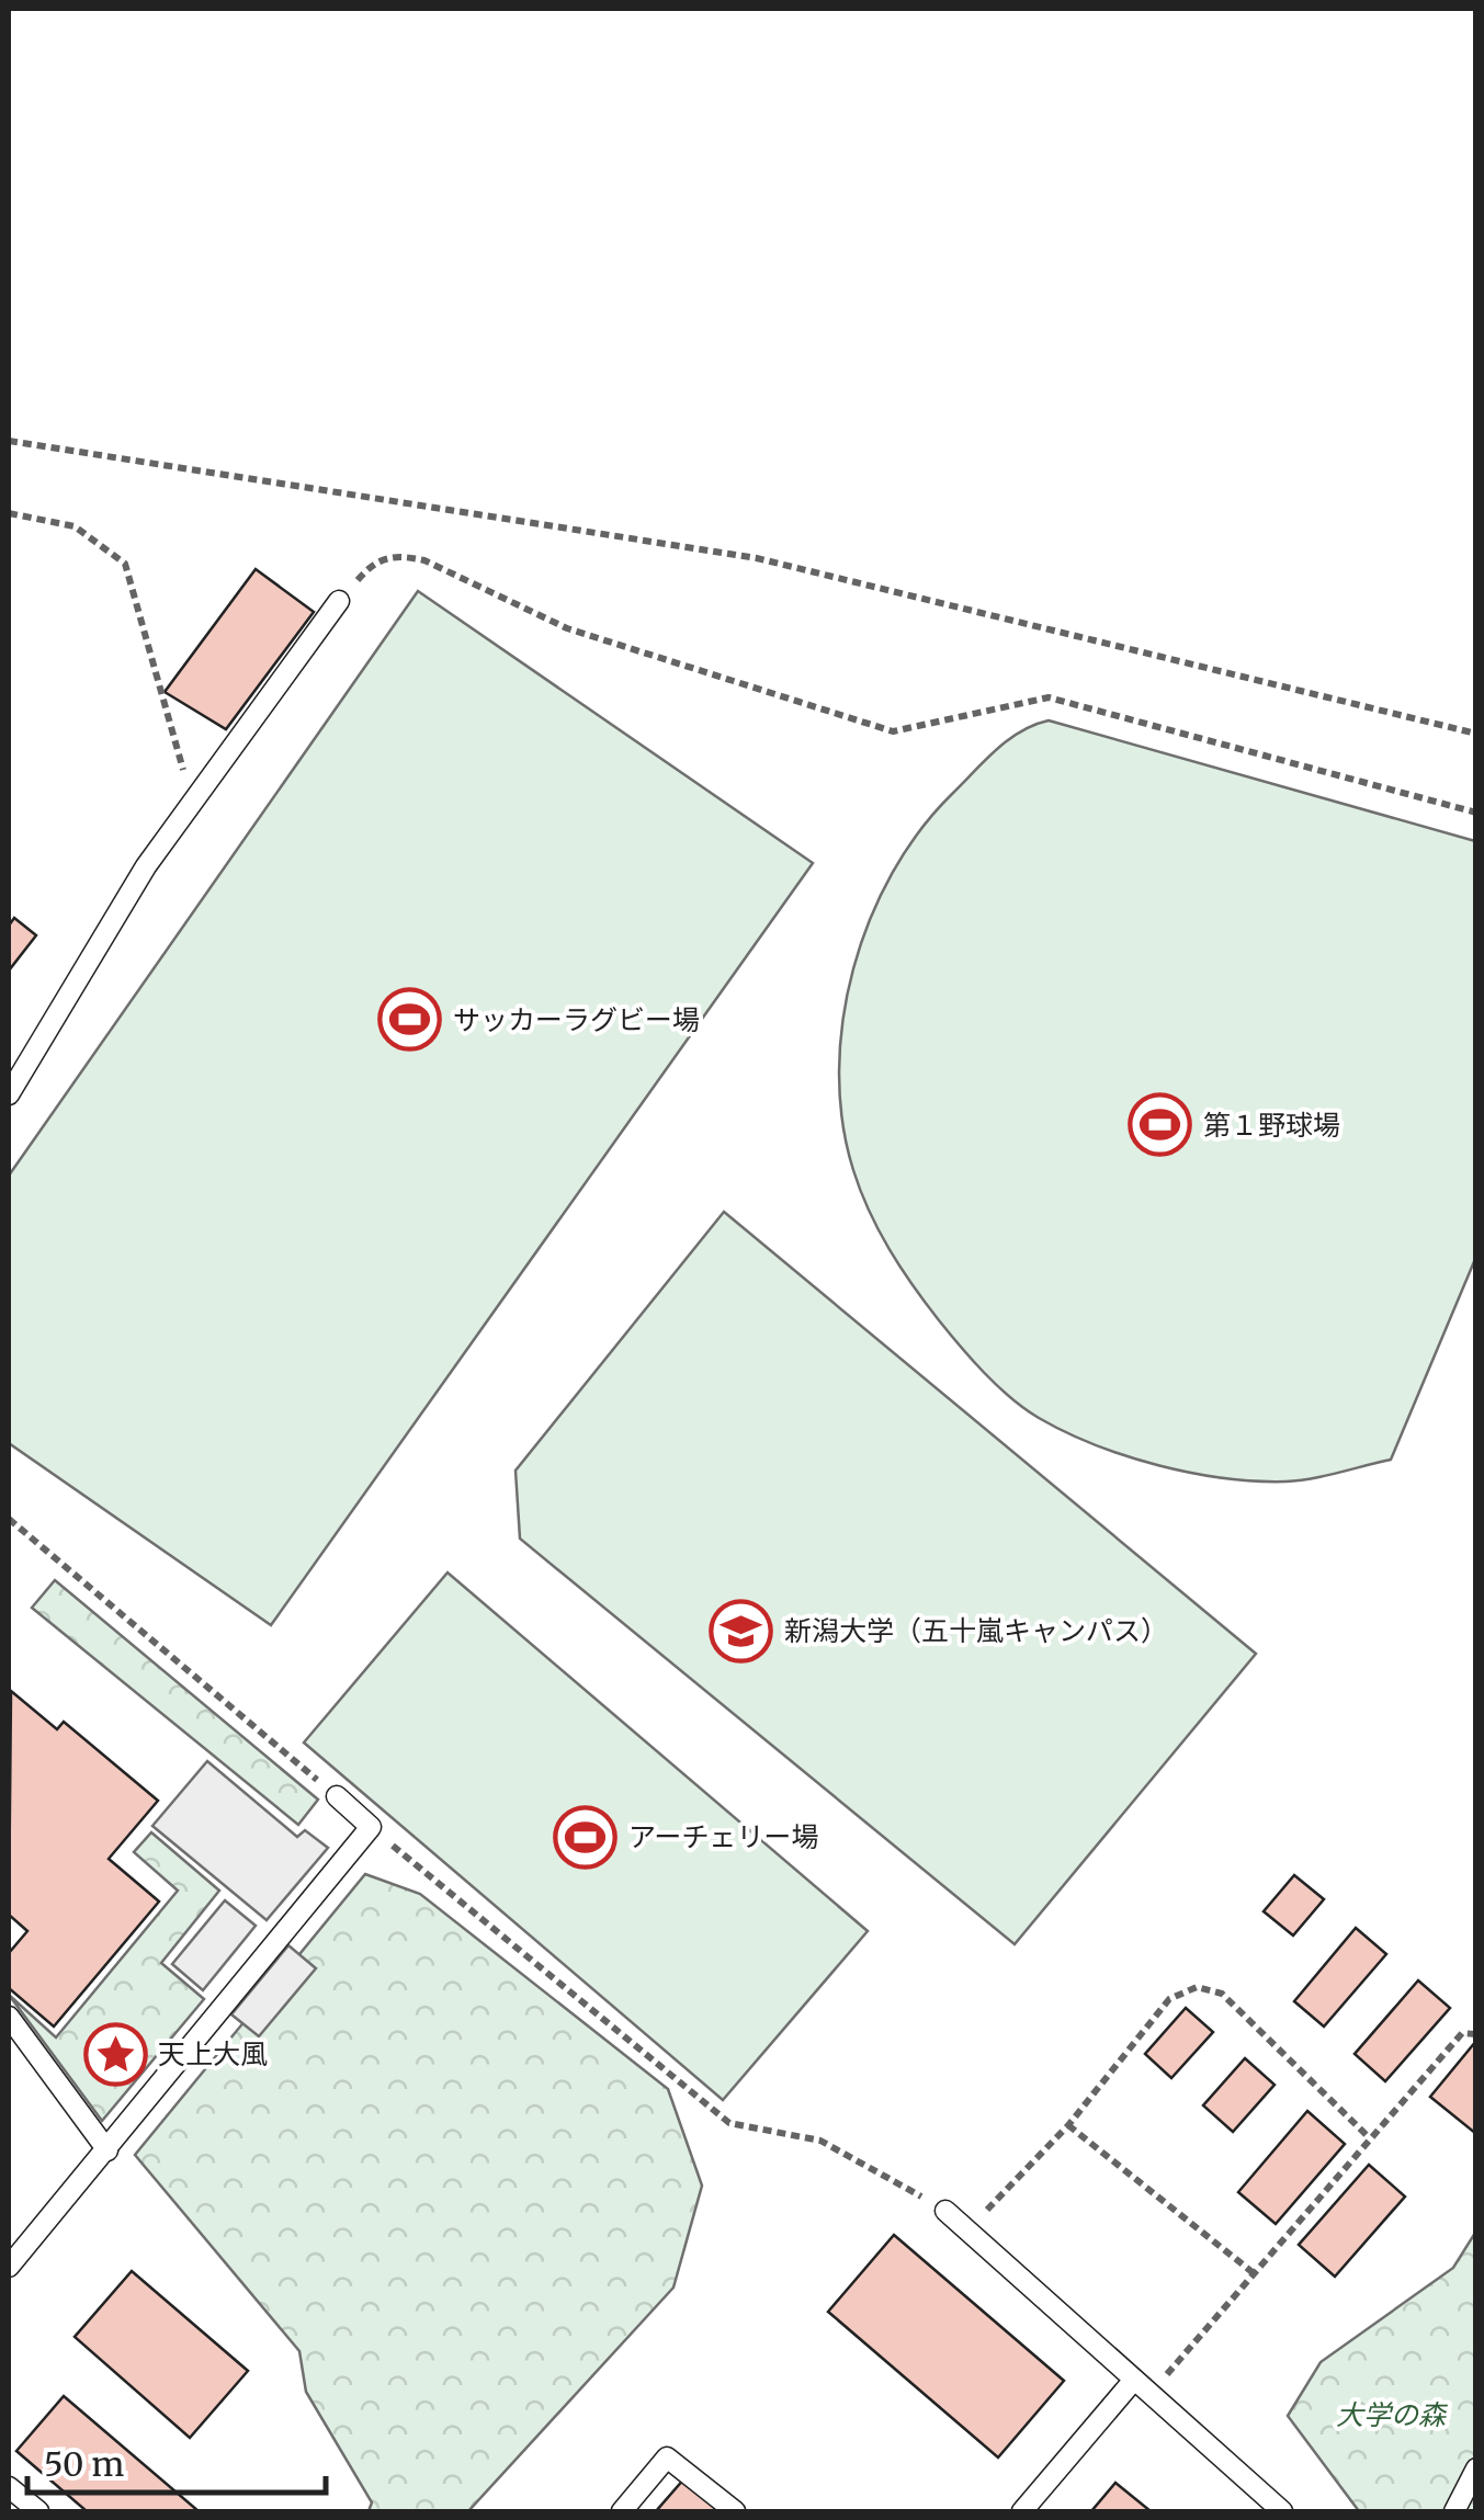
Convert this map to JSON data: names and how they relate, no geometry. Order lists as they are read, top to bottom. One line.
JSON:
{"parks":["大学の森"],"places":{"sports":["サッカーラグビー場","第１野球場","アーチェリー場"],"school or university":["新潟大学（五十嵐キャンパス）"],"place":["天上大風"]},"scale_bar":"50 m"}
